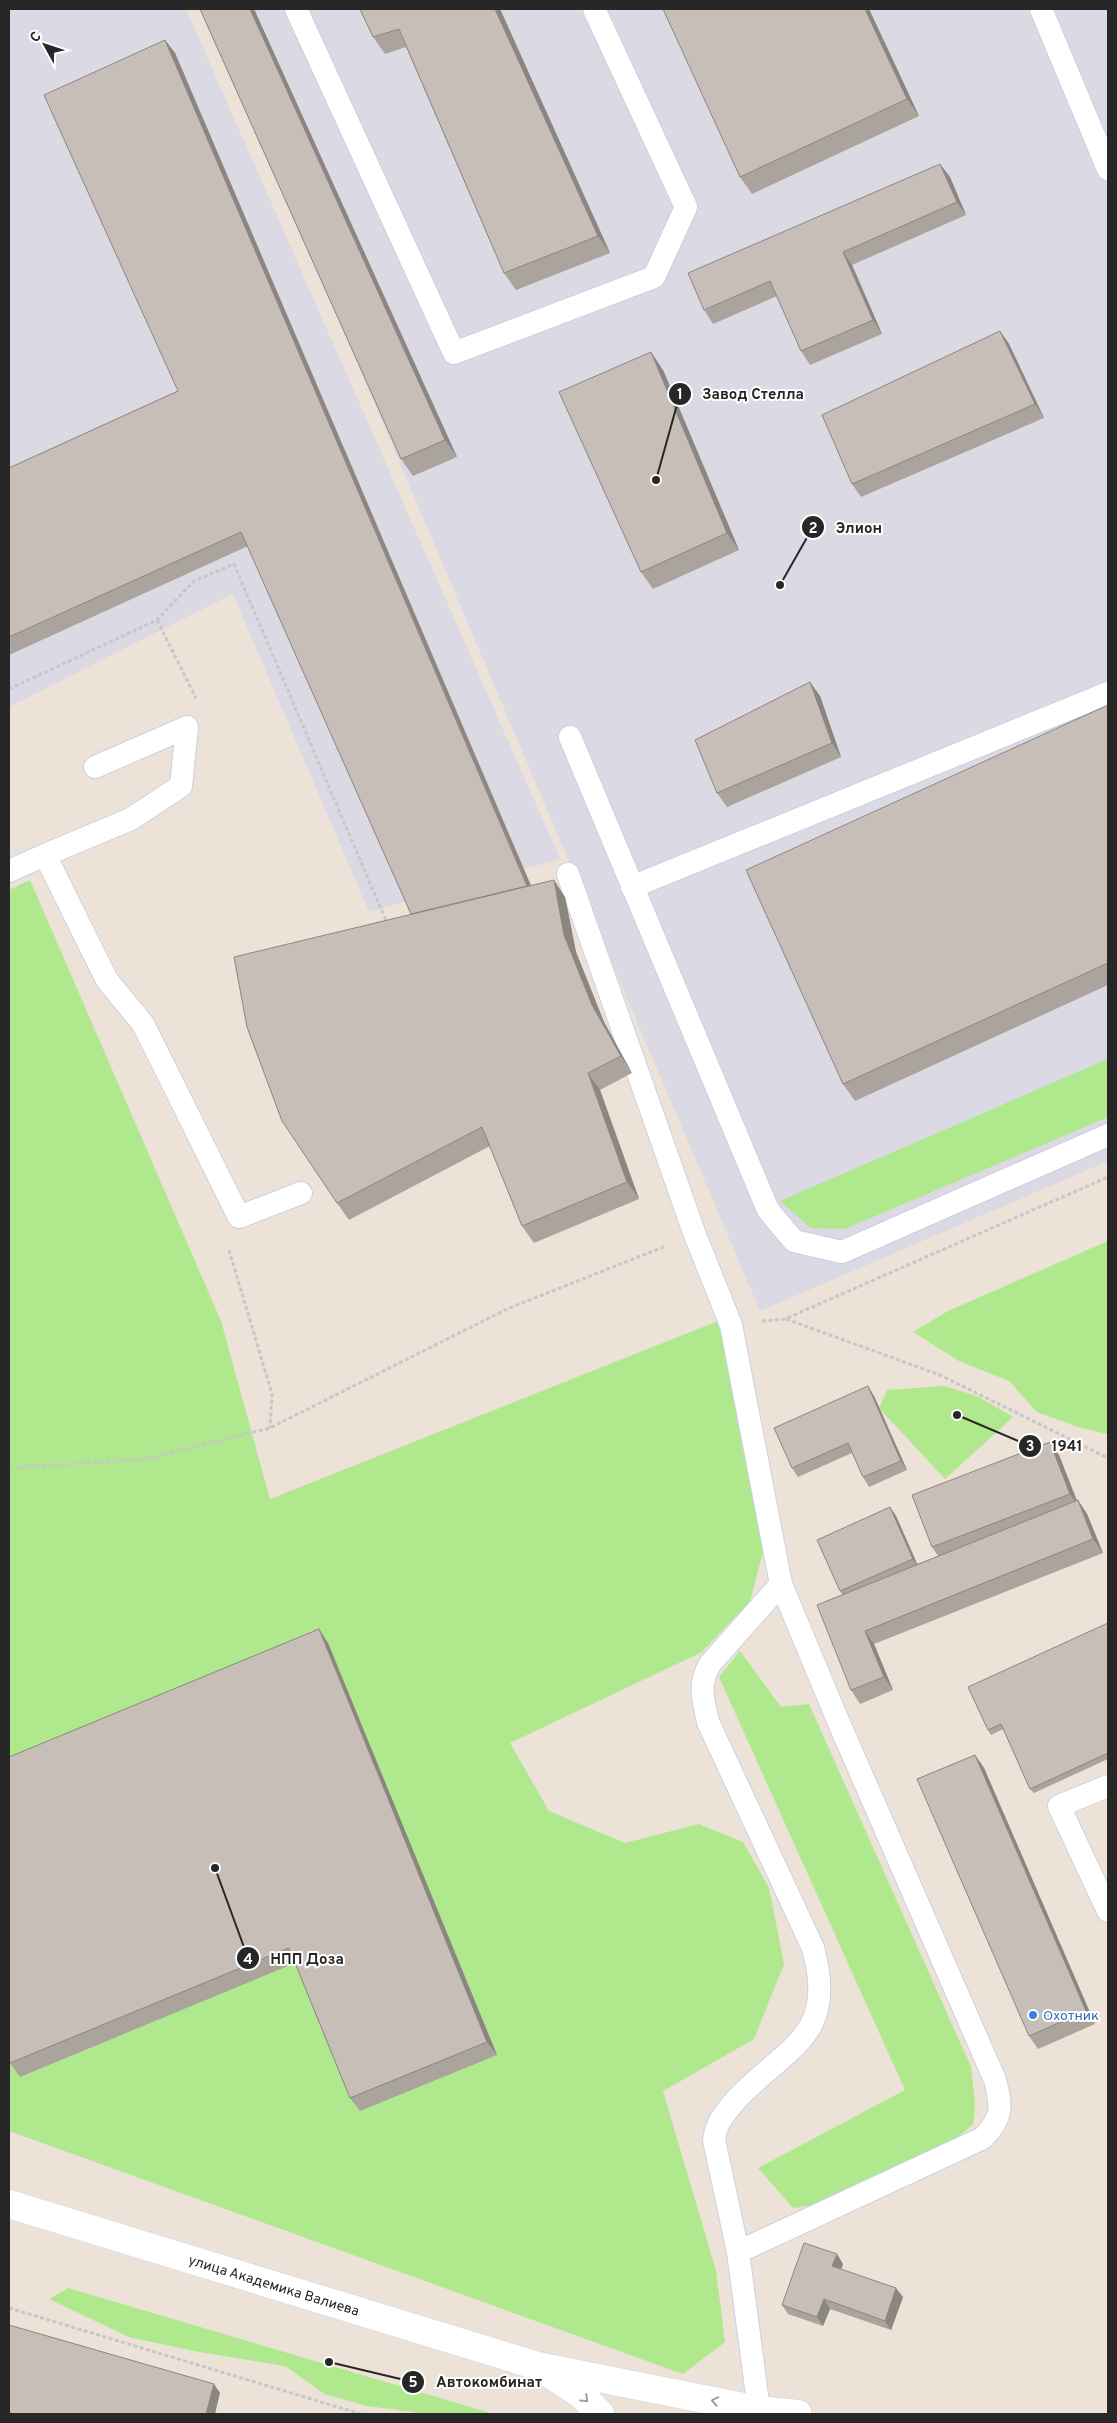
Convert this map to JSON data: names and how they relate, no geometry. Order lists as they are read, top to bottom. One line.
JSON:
{"streets":{"street":["улица Академика Валиева"]},"places":["Завод Стелла","Элион","1941","НПП Доза","Охотник","Автокомбинат"],"north":"top left"}
